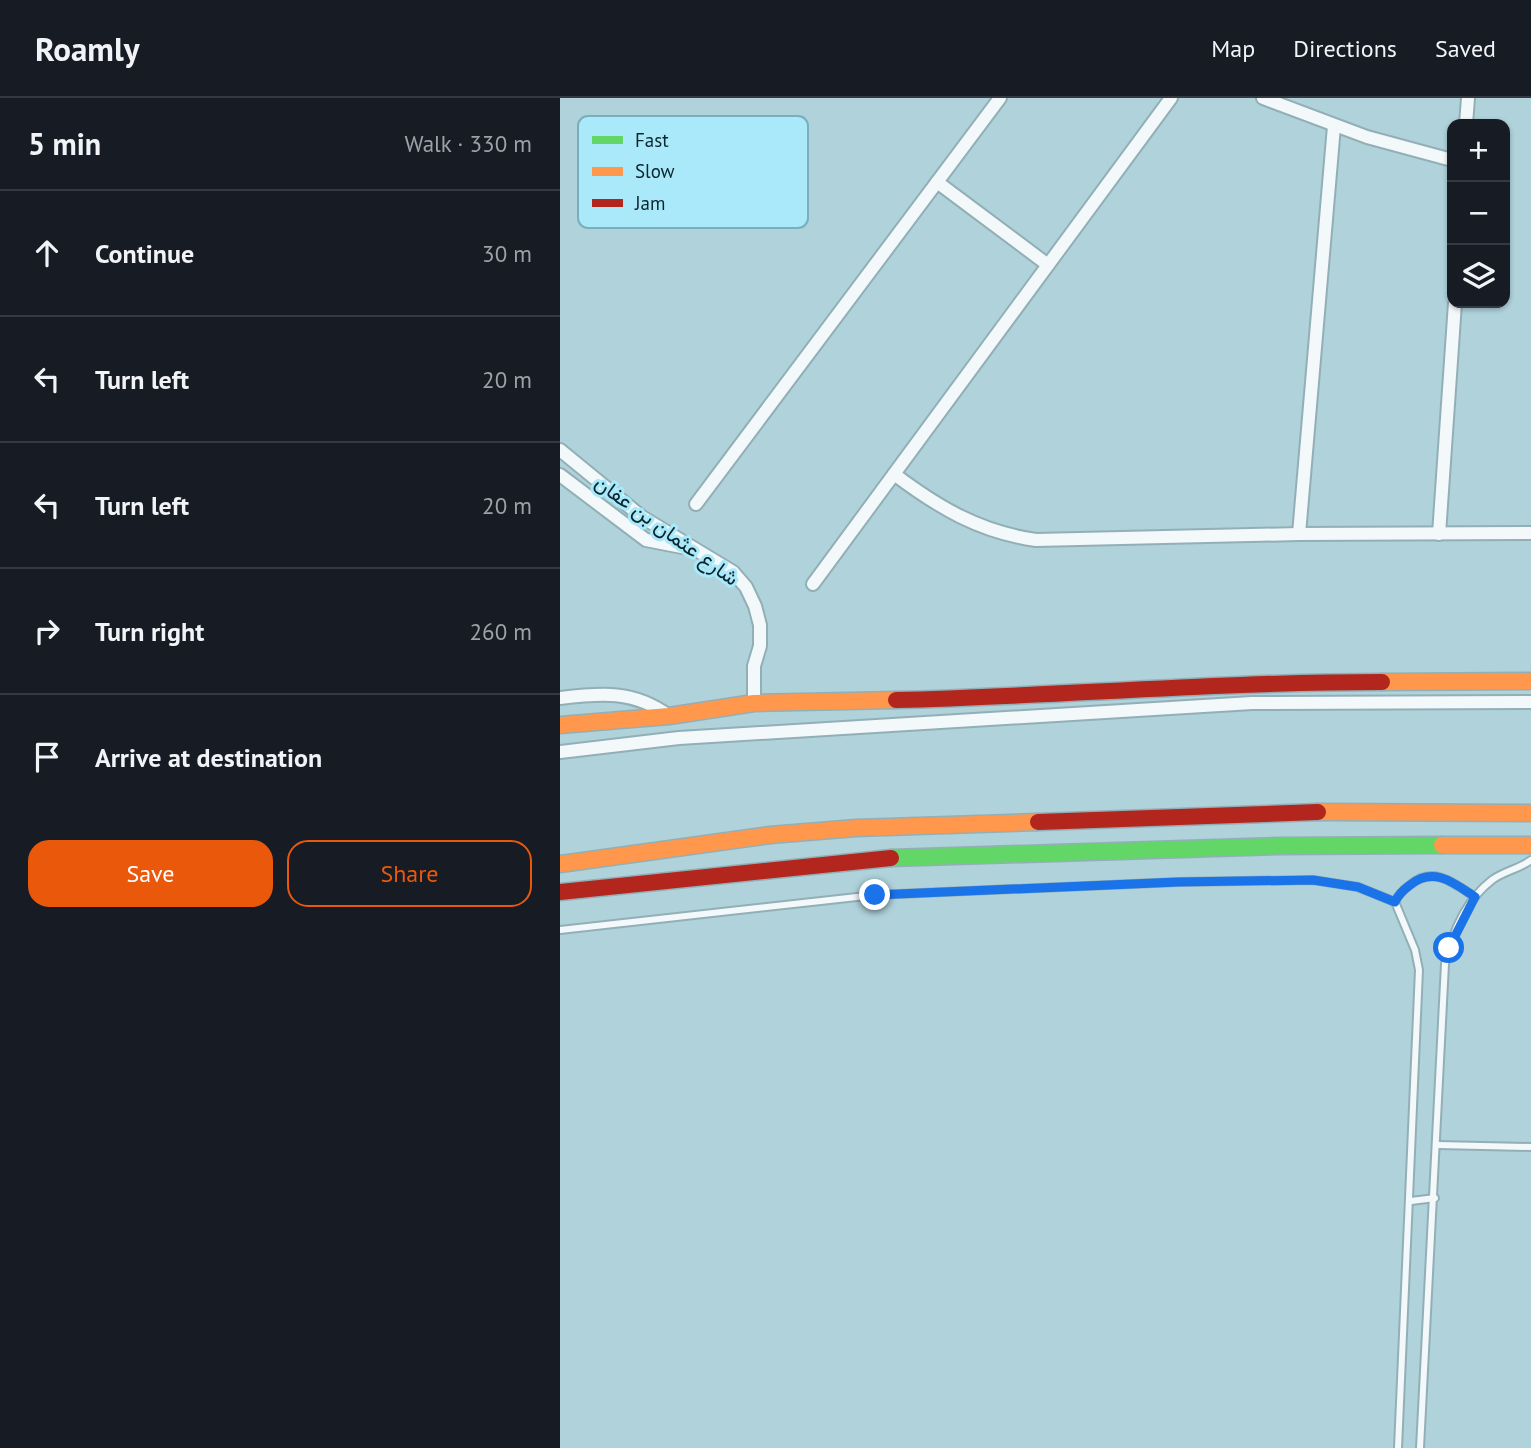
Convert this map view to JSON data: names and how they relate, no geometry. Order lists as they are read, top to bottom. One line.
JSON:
{"streets":{"street":["شارع عثمان بن عفان"]},"legend":["Fast","Slow","Jam"],"page":{"header":"Roamly","nav":["Map","Directions","Saved"],"heading":["5 min","Walk · 330 m"],"map_buttons":["+","−"],"list":[["Continue","30 m"],["Turn left","20 m"],["Turn left","20 m"],["Turn right","260 m"],"Arrive at destination"],"buttons":["Save","Share"]}}
